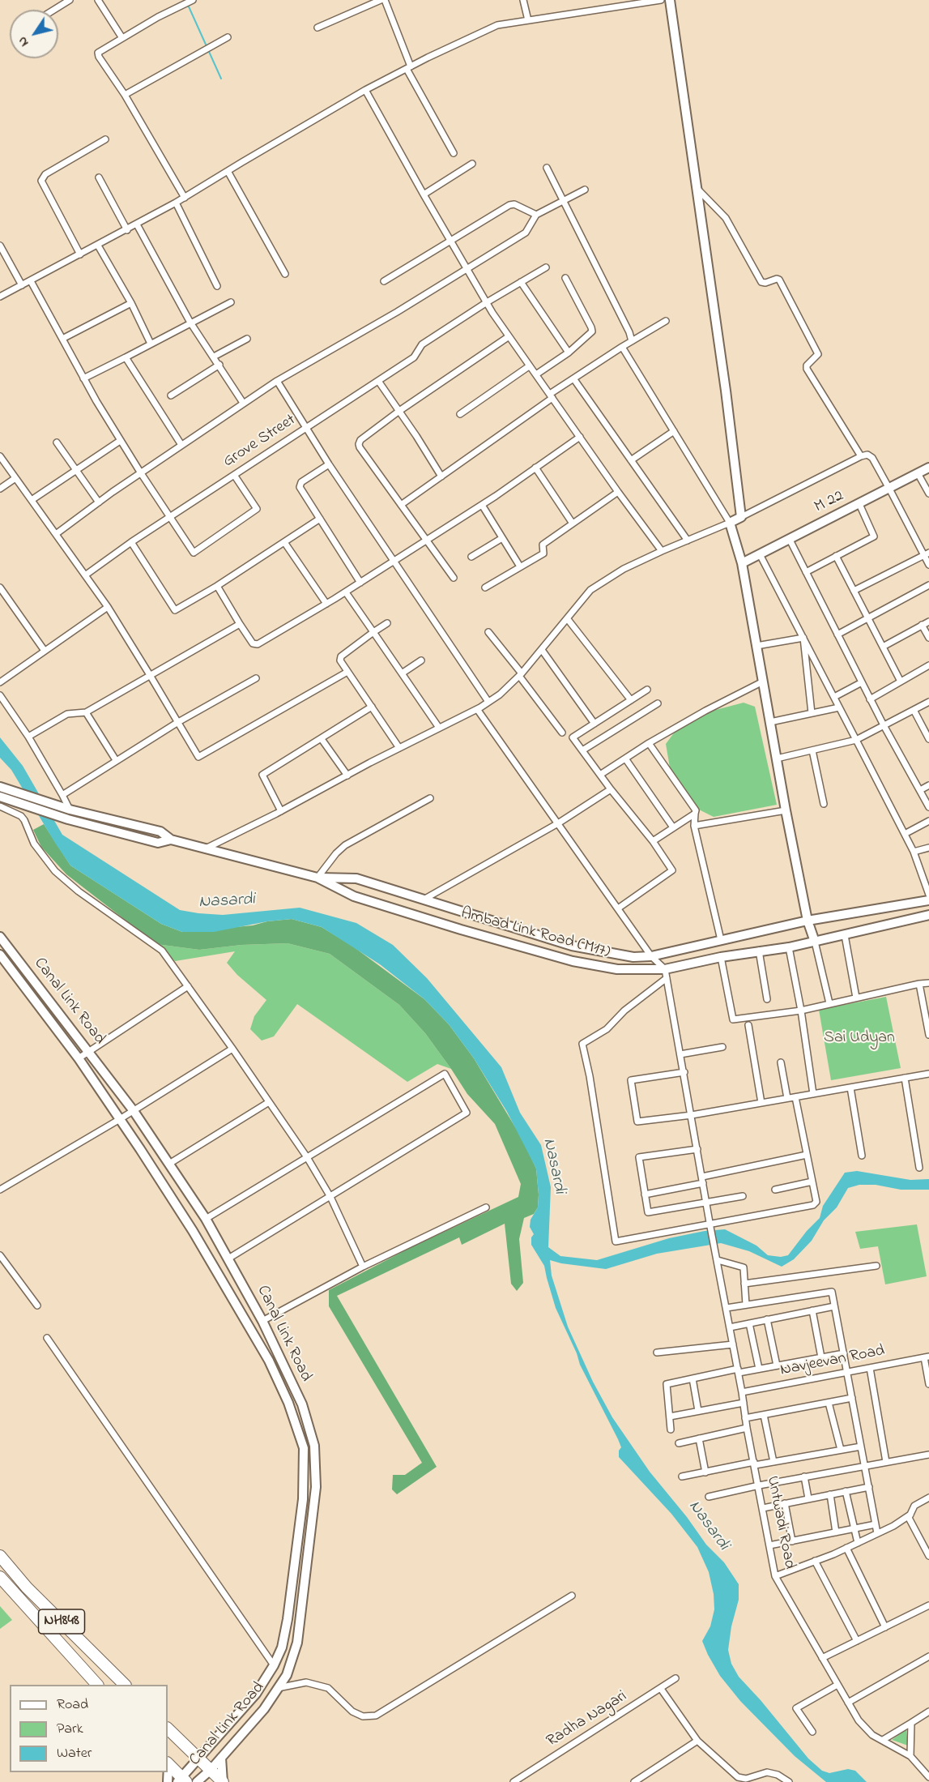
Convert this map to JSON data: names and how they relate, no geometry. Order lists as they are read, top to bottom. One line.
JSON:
{"streets":{"highway":["NH848"],"main road":["M 22","Ambad Link Road (M17)","Canal Link Road"],"street":["Grove Street","Navjeevan Road","Untwadi Road","Radha Nagari"]},"crossings":[["Ambad Link Road (M17)","Untwadi Road"],["Navjeevan Road","Untwadi Road"]],"water":["Nasardi"],"parks":["Sai Udyan"],"legend":["Road","Park","Water"],"north":"bottom left"}
